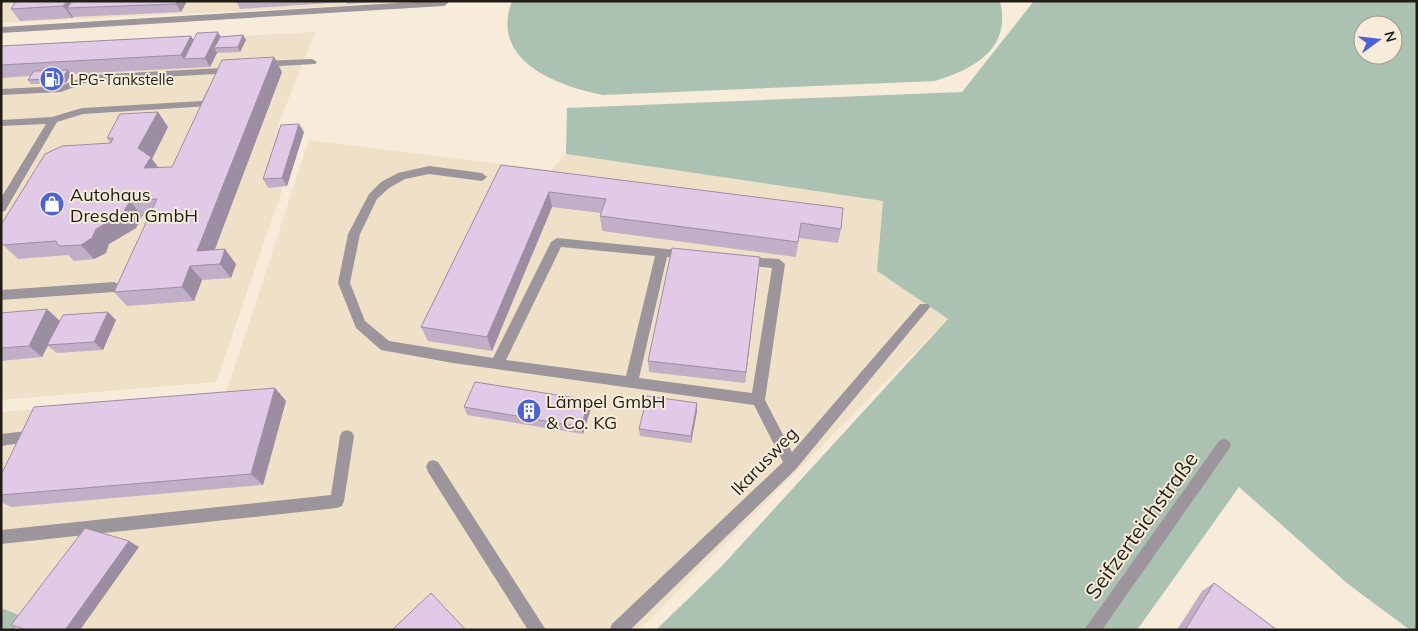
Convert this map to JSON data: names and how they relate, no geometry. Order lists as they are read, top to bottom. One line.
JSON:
{"streets":{"street":["Ikarusweg","Seifzerteichstraße"]},"places":{"fuel station":["LPG-Tankstelle"],"shop":["Autohaus Dresden GmbH"],"building":["Lämpel GmbH & Co. KG"]},"north":"right"}
